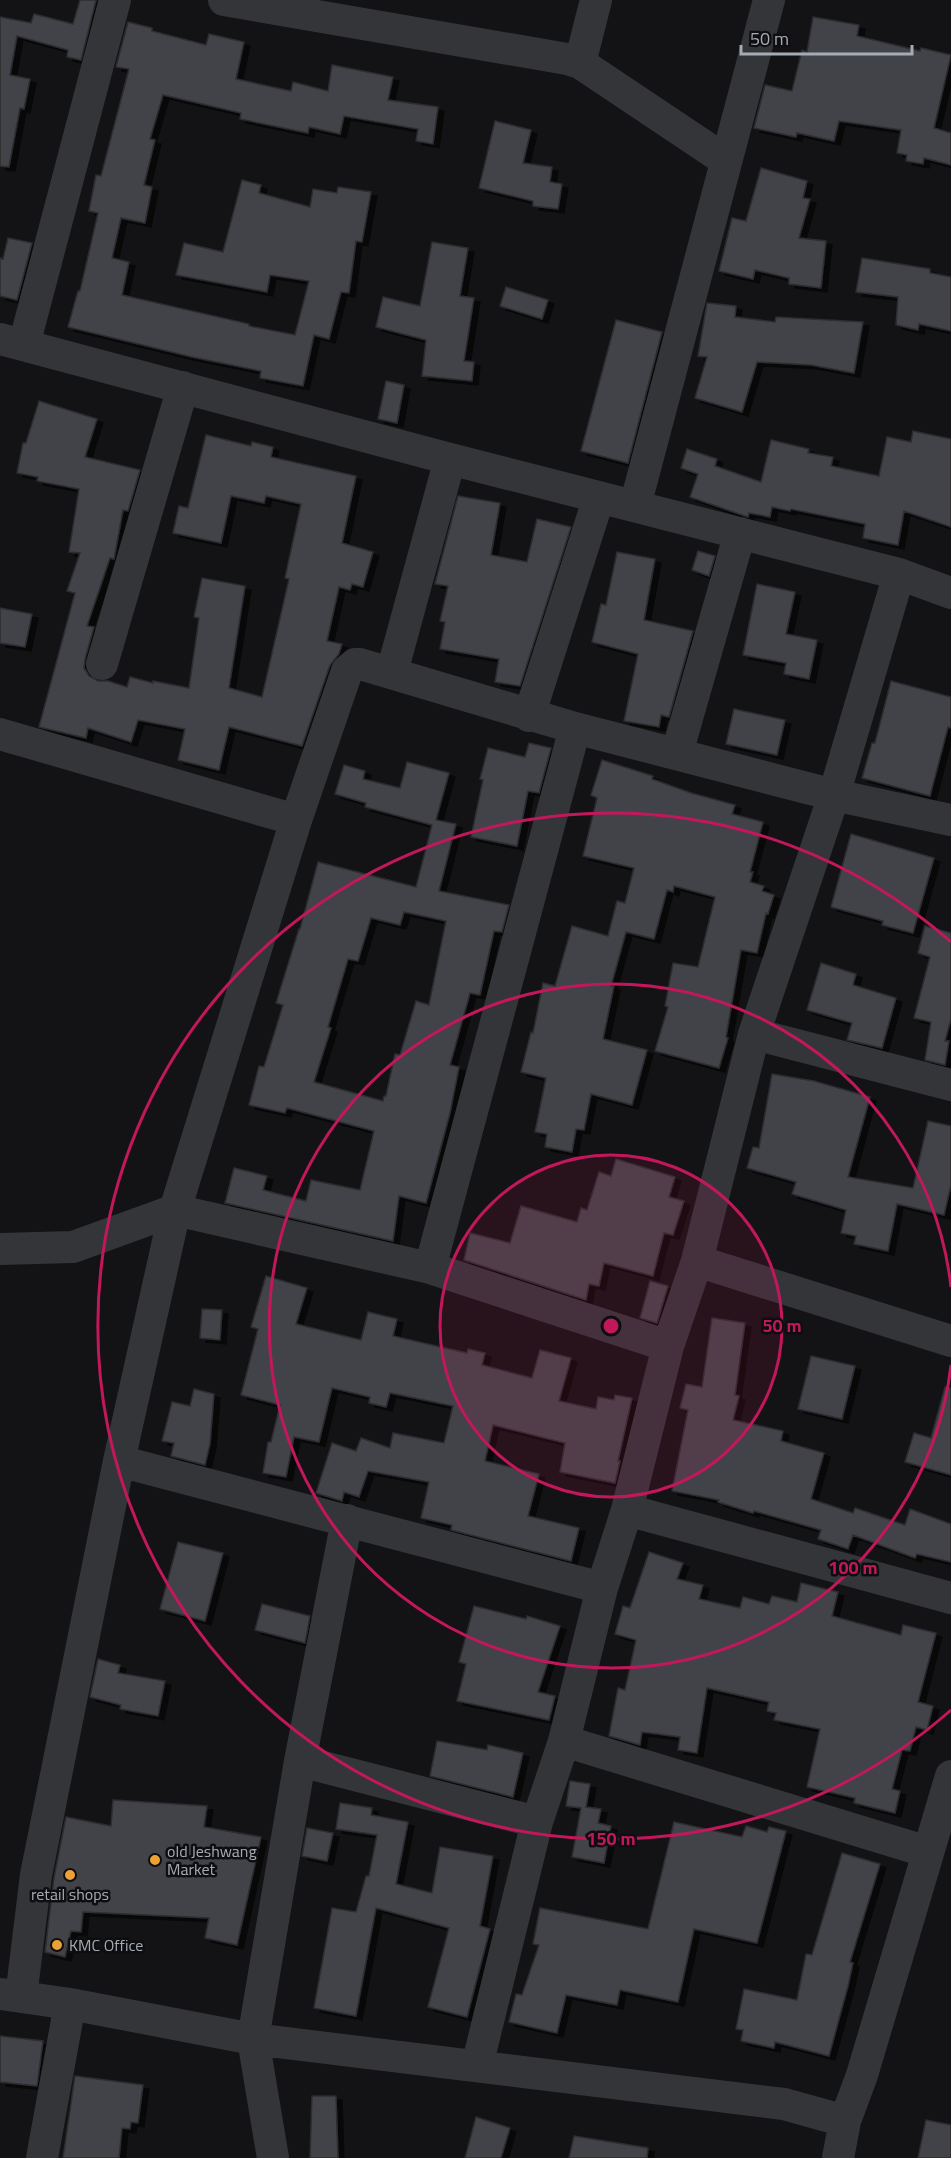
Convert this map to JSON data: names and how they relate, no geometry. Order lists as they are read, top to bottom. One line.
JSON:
{"places":["old Jeshwang Market","retail shops","KMC Office"],"scale_bar":"50 m","rings":["50 m","100 m","150 m"]}
